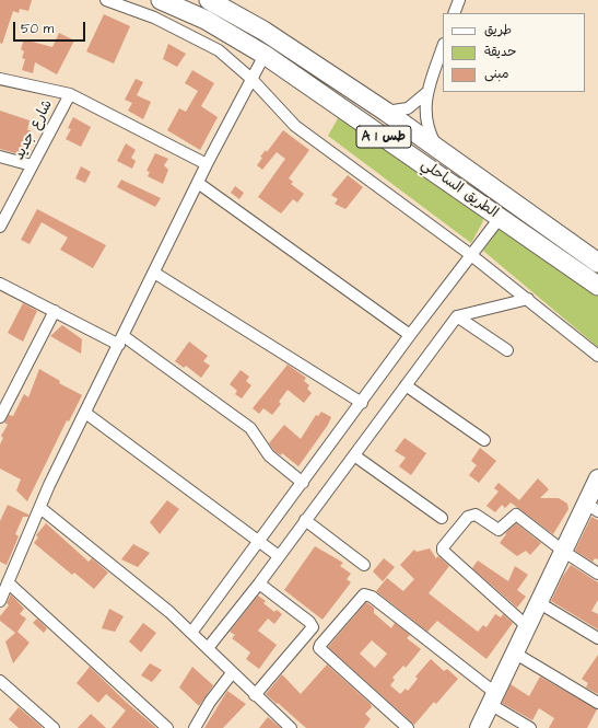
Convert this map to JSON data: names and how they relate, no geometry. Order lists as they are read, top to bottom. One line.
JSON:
{"streets":{"highway":["A 1 طس","الطريق الساحلي"],"street":["شارع جديد"]},"legend":["طريق","حديقة","مبنى"],"scale_bar":"50 m"}
